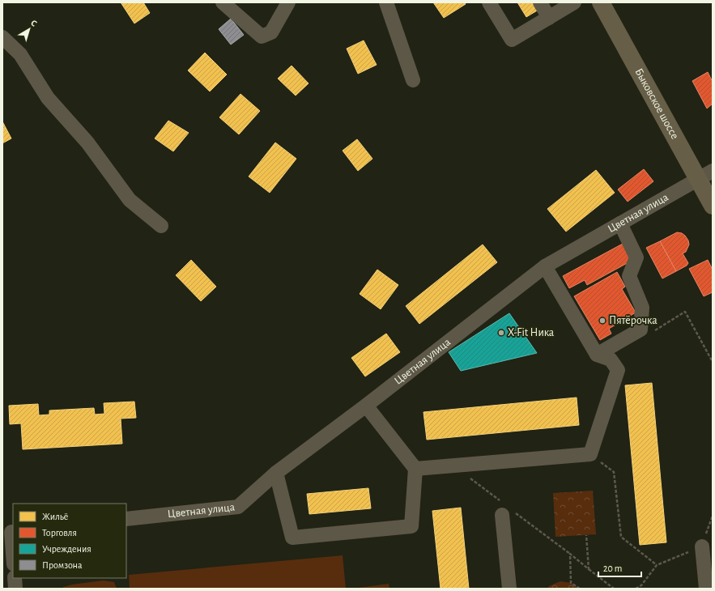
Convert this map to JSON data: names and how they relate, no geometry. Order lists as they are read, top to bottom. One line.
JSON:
{"streets":{"main road":["Быковское шоссе"],"street":["Цветная улица"]},"crossings":[["Быковское шоссе","Цветная улица"]],"places":["Пятёрочка","X-Fit Ника"],"legend":["Жильё","Торговля","Учреждения","Промзона"],"scale_bar":"20 m","north":"top right"}
